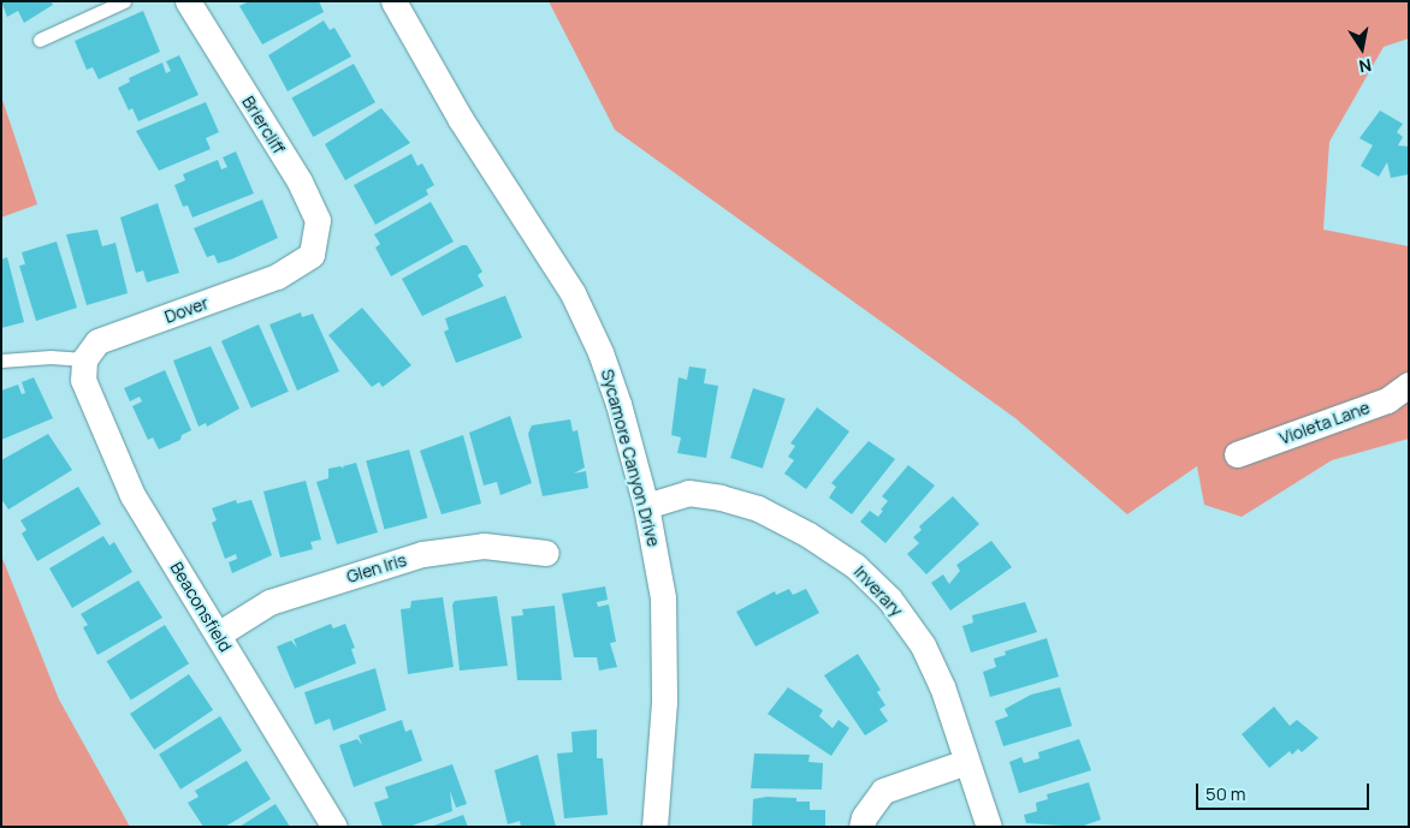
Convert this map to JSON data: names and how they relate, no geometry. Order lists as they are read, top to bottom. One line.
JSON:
{"streets":{"street":["Briercliff","Dover","Violeta Lane","Sycamore Canyon Drive","Glen Iris","Inverary","Beaconsfield"]},"crossings":[["Briercliff","Dover"],["Dover","Beaconsfield"],["Sycamore Canyon Drive","Inverary"],["Glen Iris","Beaconsfield"]],"scale_bar":"50 m","north":"bottom"}
